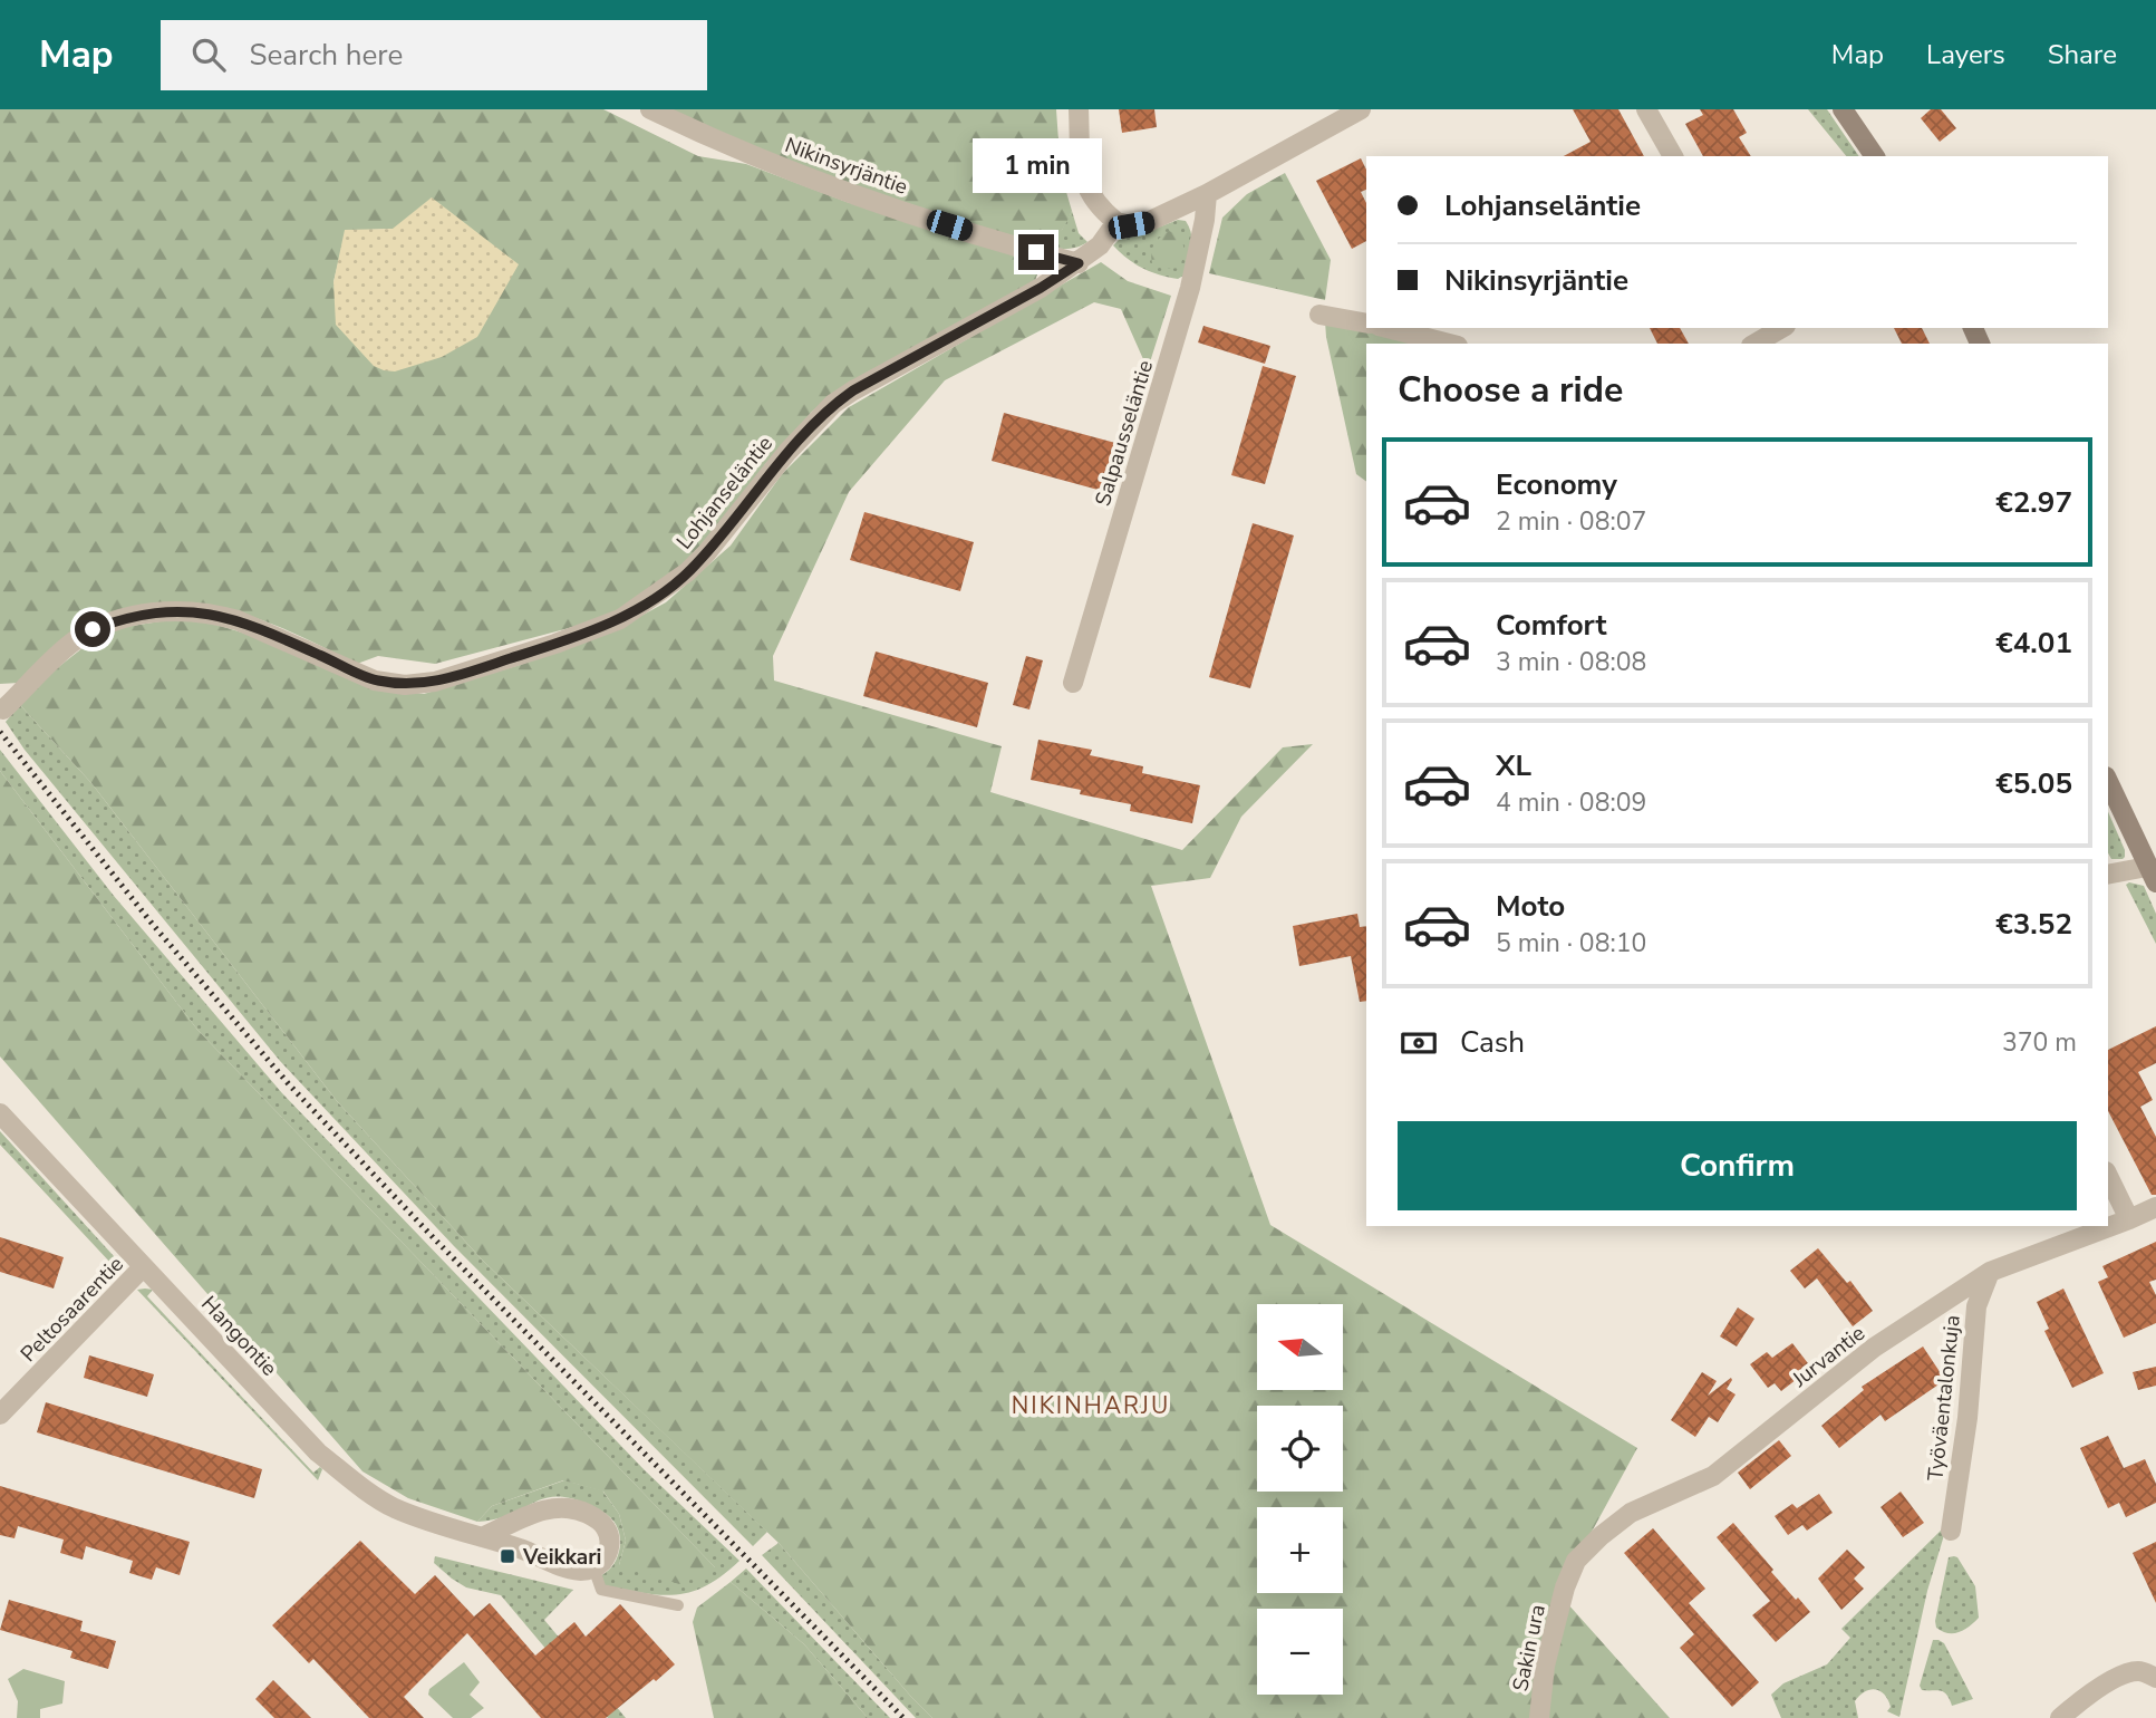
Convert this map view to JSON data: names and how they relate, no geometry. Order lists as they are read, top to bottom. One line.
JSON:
{"streets":{"street":["Nikinsyrjäntie","Salpausseläntie","Lohjanseläntie","Peltosaarentie","Hangontie","Jurvantie","Työväentalonkuja","Sakin ura"]},"crossings":[["Nikinsyrjäntie","Lohjanseläntie"],["Peltosaarentie","Hangontie"],["Jurvantie","Työväentalonkuja"],["Jurvantie","Sakin ura"]],"districts":["NIKINHARJU"],"places":{"transit":["Veikkari"]},"north":"left","page":{"header":"Map","search":"Search here","nav":["Map","Layers","Share"],"bubble":"1 min","banner":["Lohjanseläntie","Nikinsyrjäntie"],"heading":"Choose a ride","list":[{"name":"Economy","note":"2 min · 08:07","value":"€2.97"},{"name":"Comfort","note":"3 min · 08:08","value":"€4.01"},{"name":"XL","note":"4 min · 08:09","value":"€5.05"},{"name":"Moto","note":"5 min · 08:10","value":"€3.52"}],"pay":["Cash","370 m"],"buttons":"Confirm","map_buttons":["+","−"]}}
